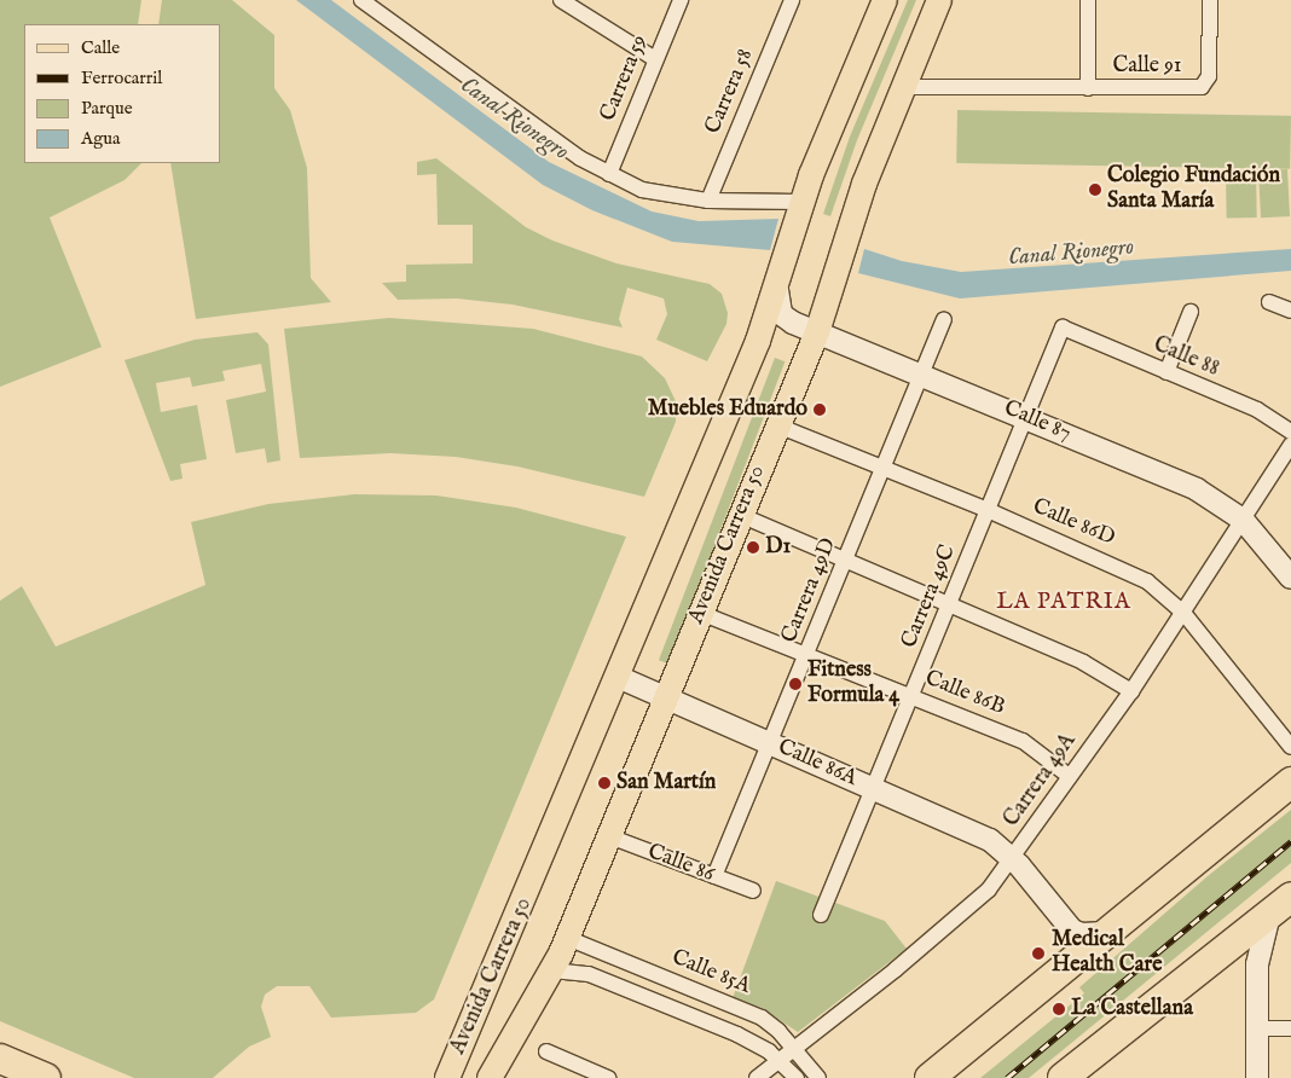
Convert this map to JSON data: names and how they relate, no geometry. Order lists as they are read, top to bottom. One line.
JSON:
{"streets":{"main road":["Avenida Carrera 50"],"street":["Calle 91","Carrera 59","Carrera 58","Calle 88","Calle 87","Calle 86D","Carrera 49D","Carrera 49C","Calle 86B","Calle 86A","Carrera 49A","Calle 86","Calle 85A"]},"crossings":[["Calle 91","Avenida Carrera 50"],["Calle 88","Carrera 49C"],["Calle 87","Avenida Carrera 50"],["Calle 87","Carrera 49D"],["Calle 87","Carrera 49C"],["Calle 87","Carrera 49A"],["Calle 86D","Avenida Carrera 50"],["Calle 86D","Carrera 49D"],["Calle 86D","Carrera 49C"],["Calle 86D","Carrera 49A"],["Avenida Carrera 50","Calle 86B"],["Avenida Carrera 50","Calle 86A"],["Avenida Carrera 50","Calle 86"],["Avenida Carrera 50","Calle 85A"],["Carrera 49D","Calle 86B"],["Carrera 49D","Calle 86A"],["Carrera 49D","Calle 86"],["Carrera 49C","Calle 86B"],["Carrera 49C","Calle 86A"],["Calle 86B","Carrera 49A"],["Calle 86A","Carrera 49A"],["Carrera 49A","Calle 85A"]],"districts":["LA PATRIA"],"water":["Canal Rionegro"],"places":["Colegio Fundación Santa María","Muebles Eduardo","D1","Fitness Formula 4","San Martín","Medical Health Care","La Castellana"],"legend":["Calle","Ferrocarril","Parque","Agua"]}
